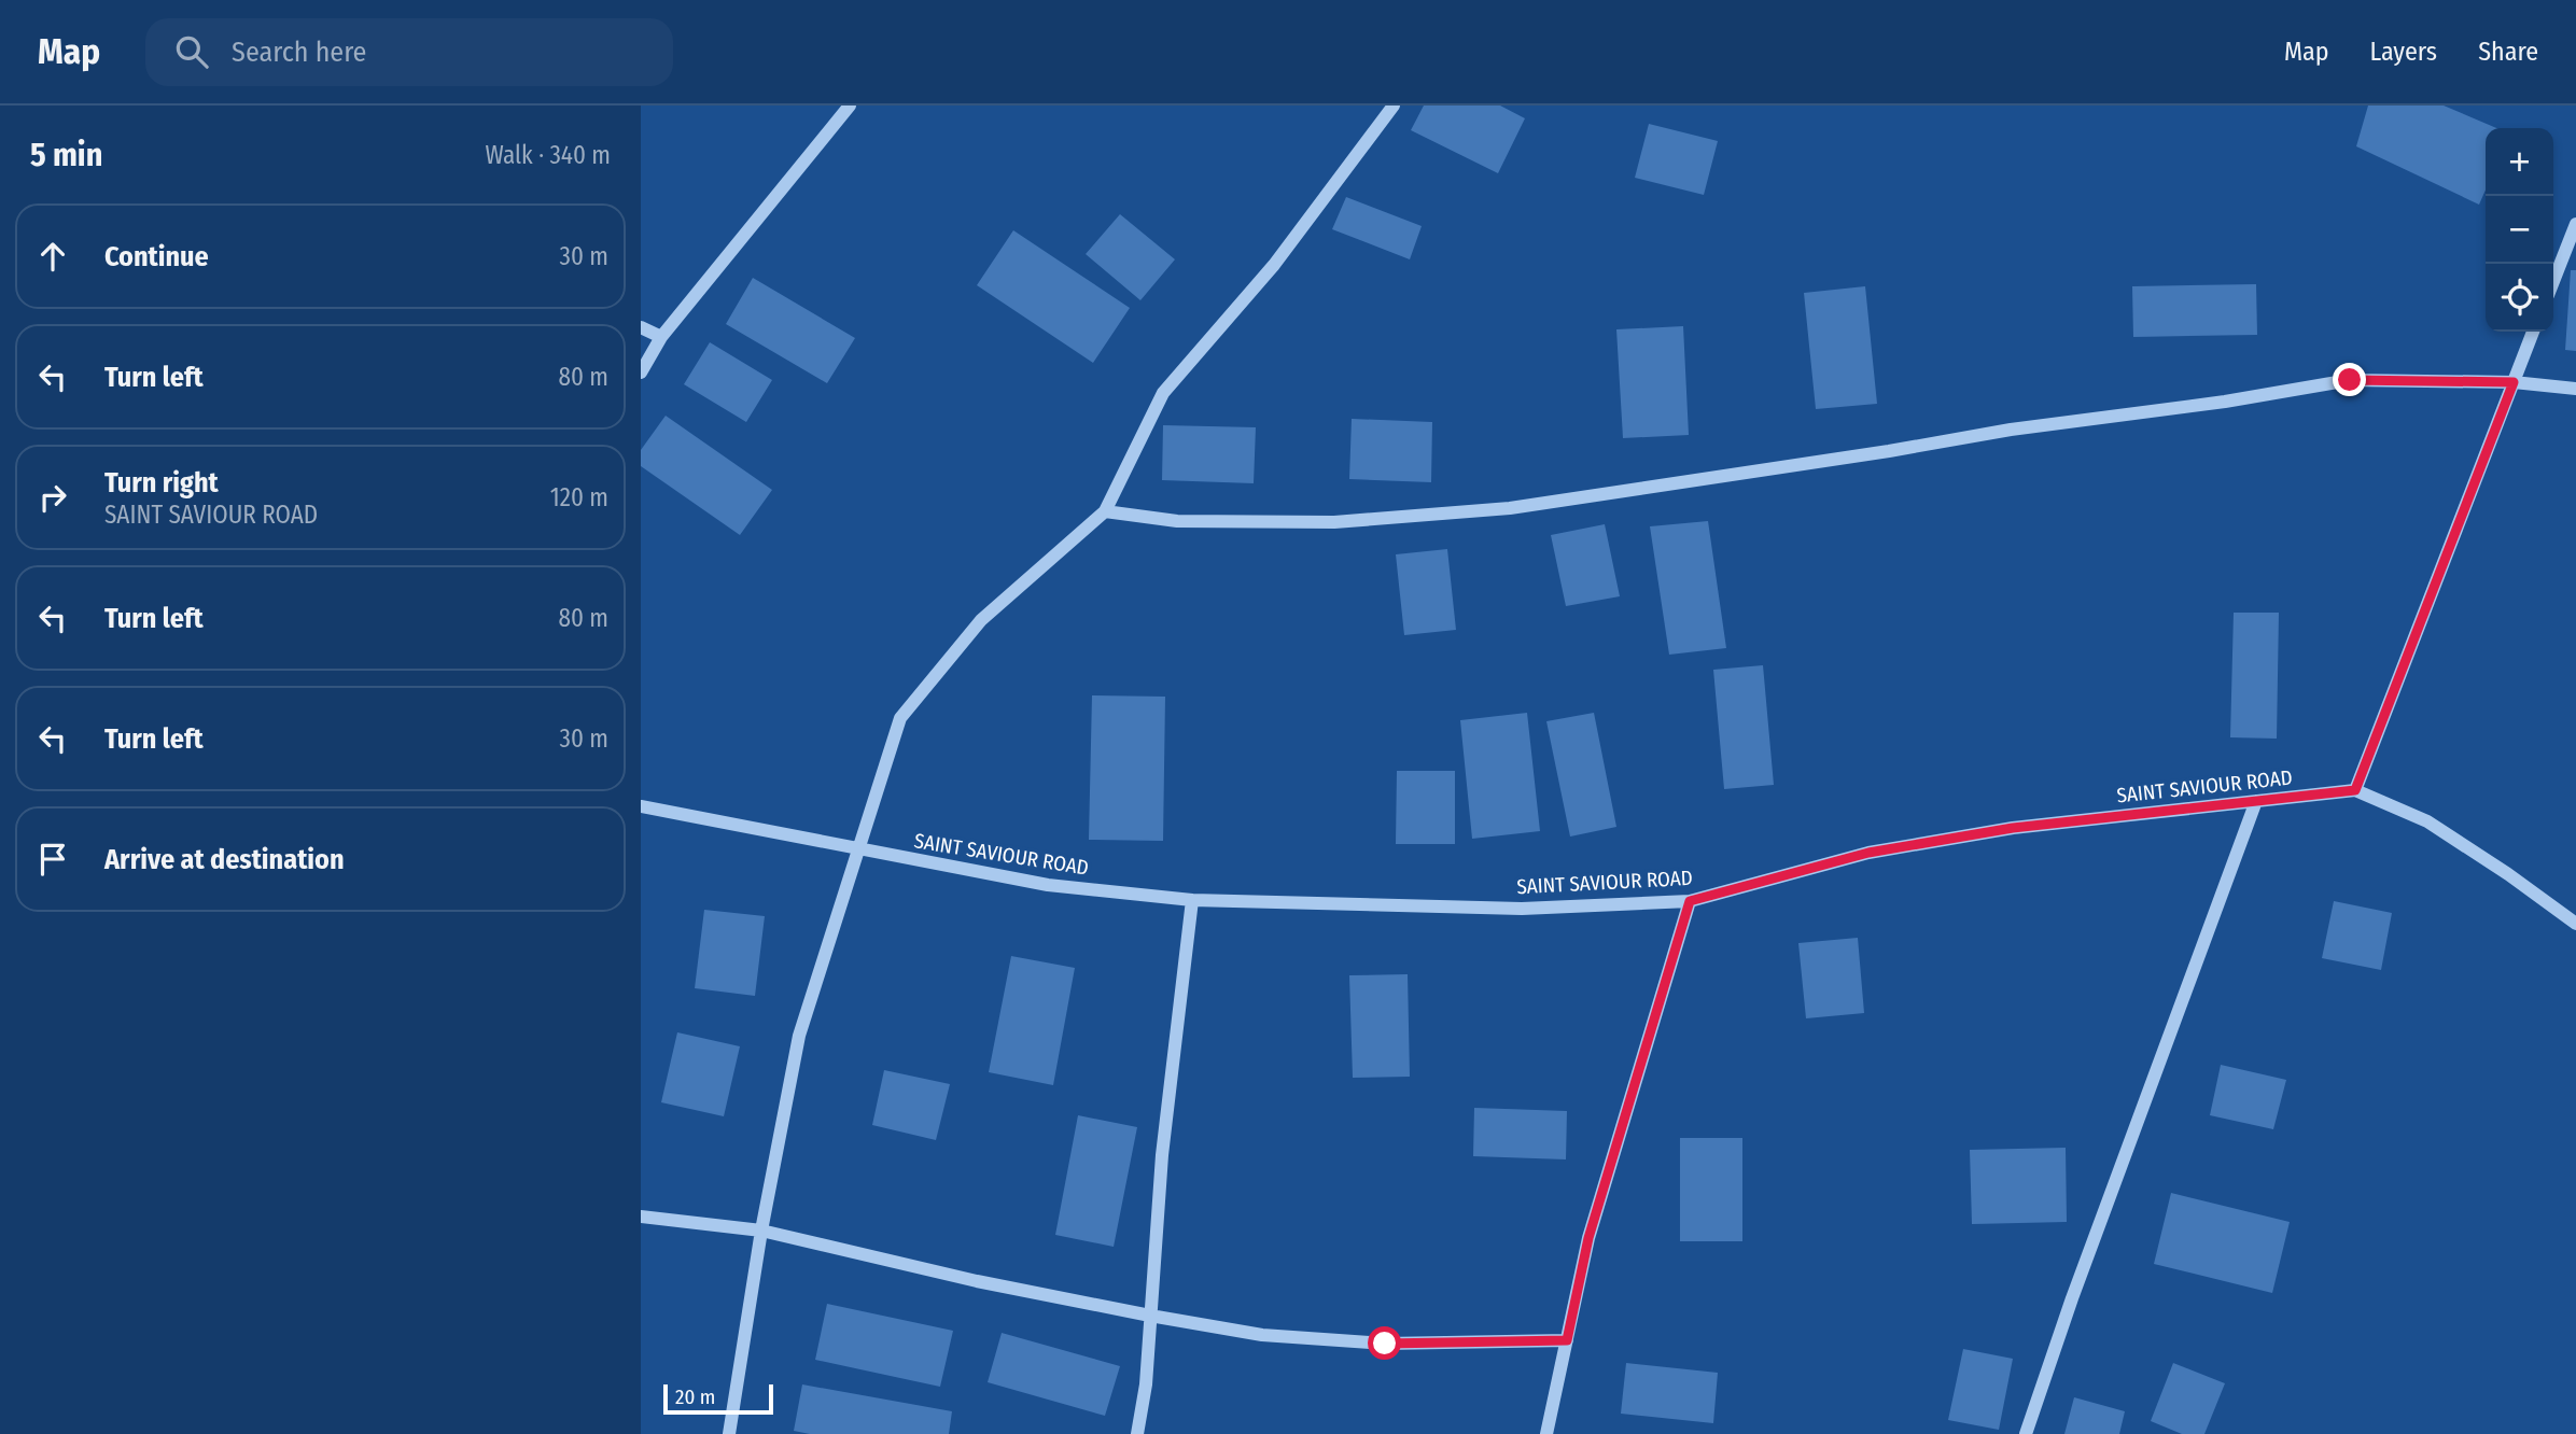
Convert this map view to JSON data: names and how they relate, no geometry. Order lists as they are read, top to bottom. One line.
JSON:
{"streets":{"street":["SAINT SAVIOUR ROAD"]},"scale_bar":"20 m","page":{"header":"Map","search":"Search here","nav":["Map","Layers","Share"],"heading":["5 min","Walk · 340 m"],"map_buttons":["+","−"],"list":[["Continue","30 m"],["Turn left","80 m"],["Turn right","SAINT SAVIOUR ROAD","120 m"],["Turn left","80 m"],["Turn left","30 m"],"Arrive at destination"],"scale":"20 m"}}
